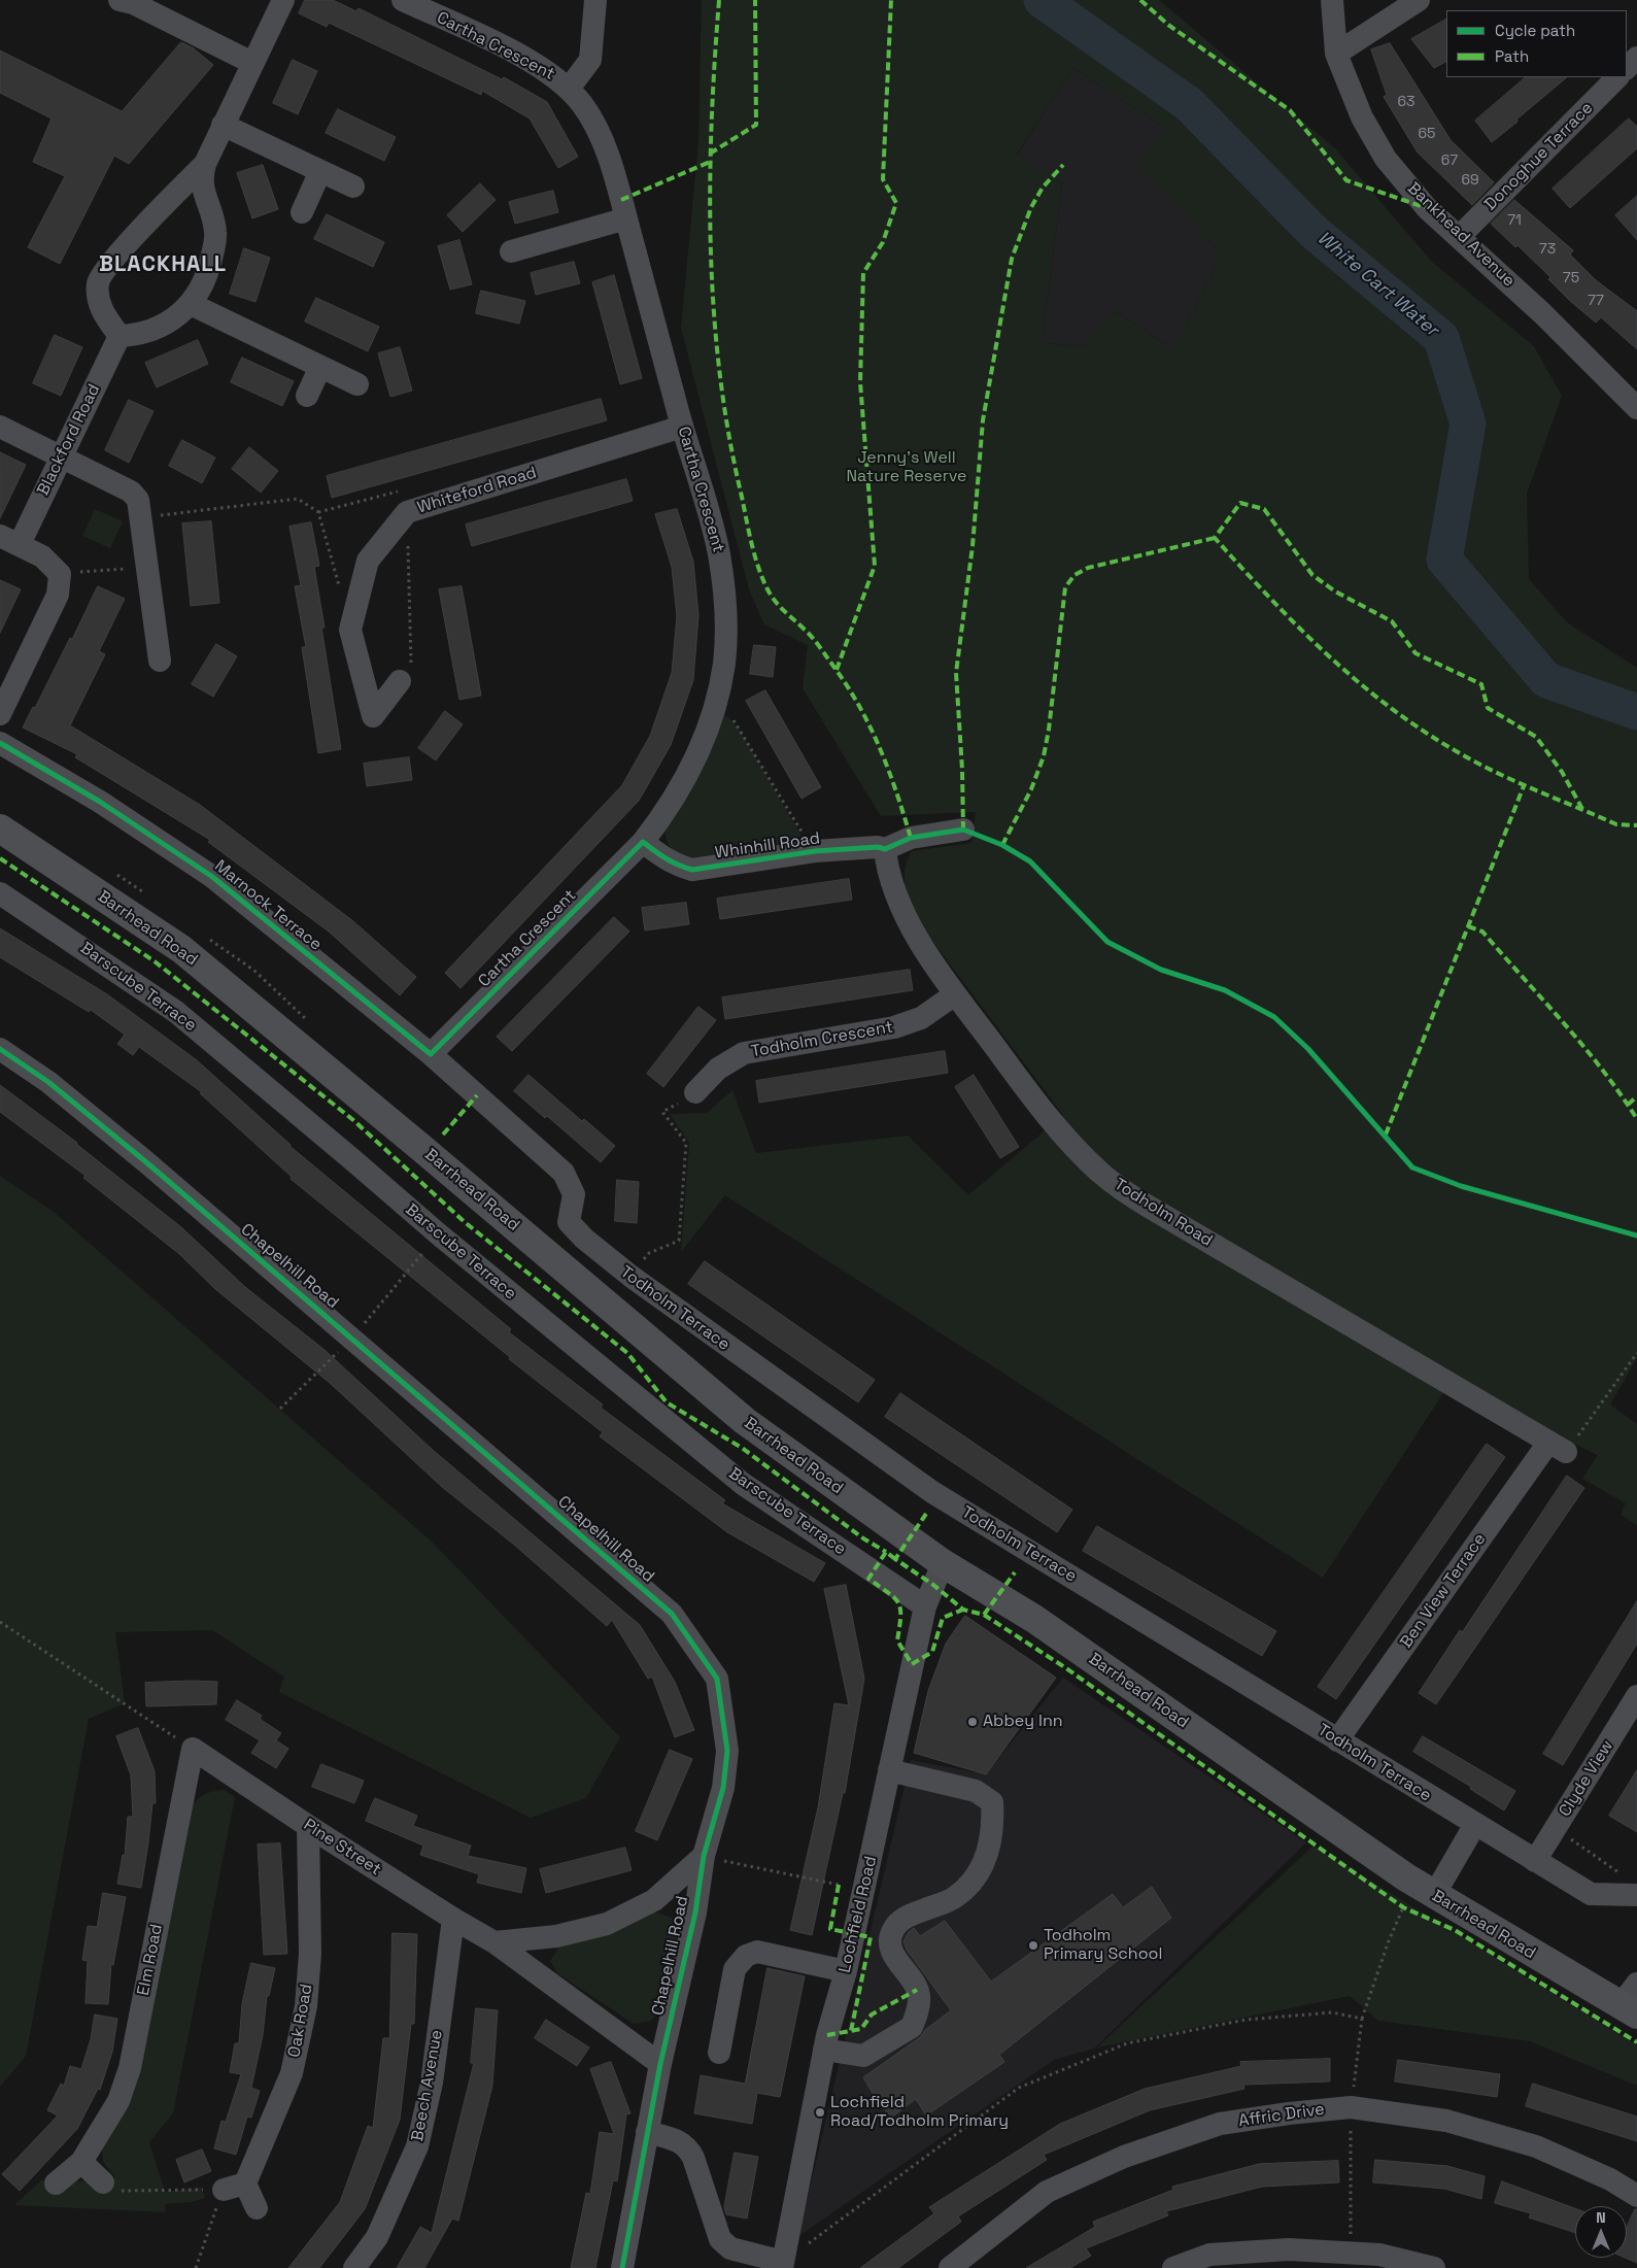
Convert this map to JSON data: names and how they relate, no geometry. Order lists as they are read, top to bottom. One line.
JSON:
{"streets":{"main road":["Barrhead Road"],"street":["Cartha Crescent","Donoghue Terrace","Bankhead Avenue","Blackford Road","Whiteford Road","Whinhill Road","Marnock Terrace","Barscube Terrace","Todholm Crescent","Todholm Road","Chapelhill Road","Todholm Terrace","Ben View Terrace","Clyde View","Pine Street","Lochfield Road","Elm Road","Oak Road","Beech Avenue","Affric Drive"]},"crossings":[["Cartha Crescent","Whiteford Road"],["Cartha Crescent","Whinhill Road"],["Cartha Crescent","Marnock Terrace"],["Donoghue Terrace","Bankhead Avenue"],["Whinhill Road","Todholm Road"],["Marnock Terrace","Todholm Terrace"],["Barrhead Road","Lochfield Road"],["Barscube Terrace","Lochfield Road"],["Todholm Crescent","Todholm Road"],["Todholm Road","Ben View Terrace"],["Chapelhill Road","Pine Street"],["Todholm Terrace","Ben View Terrace"],["Todholm Terrace","Clyde View"],["Pine Street","Elm Road"],["Pine Street","Oak Road"],["Pine Street","Beech Avenue"]],"districts":["BLACKHALL"],"water":["White Cart Water"],"parks":["Jenny's Well Nature Reserve"],"places":["Abbey Inn","Todholm Primary School","Lochfield Road/Todholm Primary"],"house_numbers":["63","65","67","69","71","73","75","77"],"legend":["Cycle path","Path"],"north":"top"}
